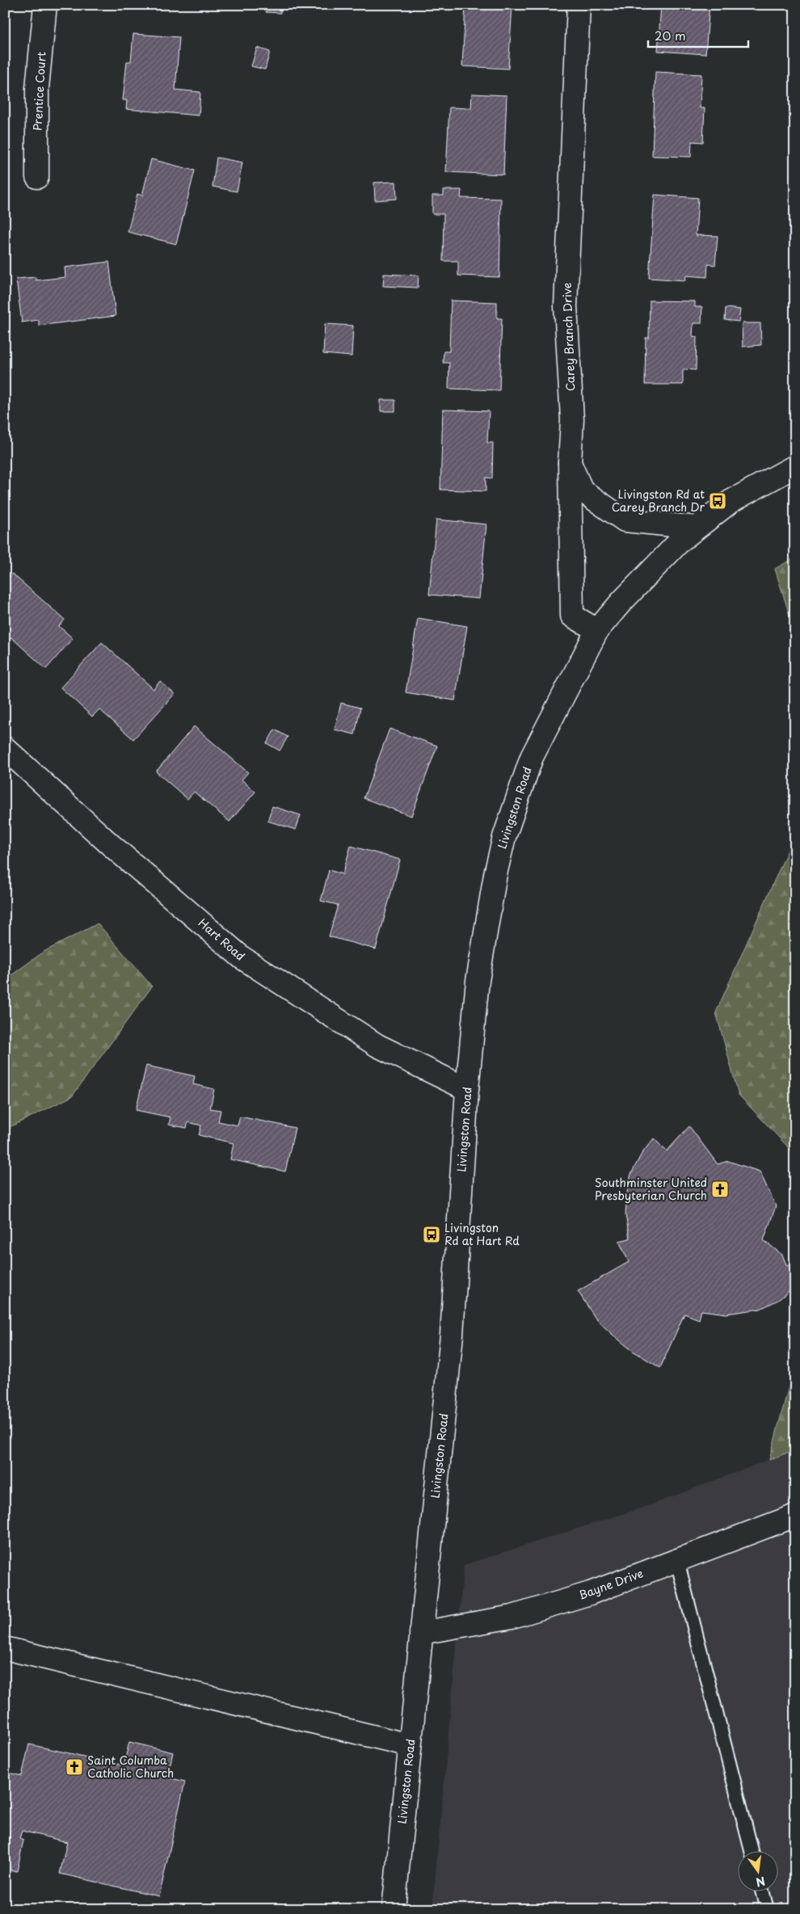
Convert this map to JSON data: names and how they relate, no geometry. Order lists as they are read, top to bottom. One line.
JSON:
{"streets":{"street":["Prentice Court","Carey Branch Drive","Livingston Road","Hart Road","Bayne Drive"]},"crossings":[["Carey Branch Drive","Livingston Road"],["Livingston Road","Hart Road"],["Livingston Road","Bayne Drive"]],"places":{"bus stop":["Livingston Rd at Carey Branch Dr","Livingston Rd at Hart Rd"],"church":["Southminster United Presbyterian Church","Saint Columba Catholic Church"]},"scale_bar":"20 m","north":"bottom"}
